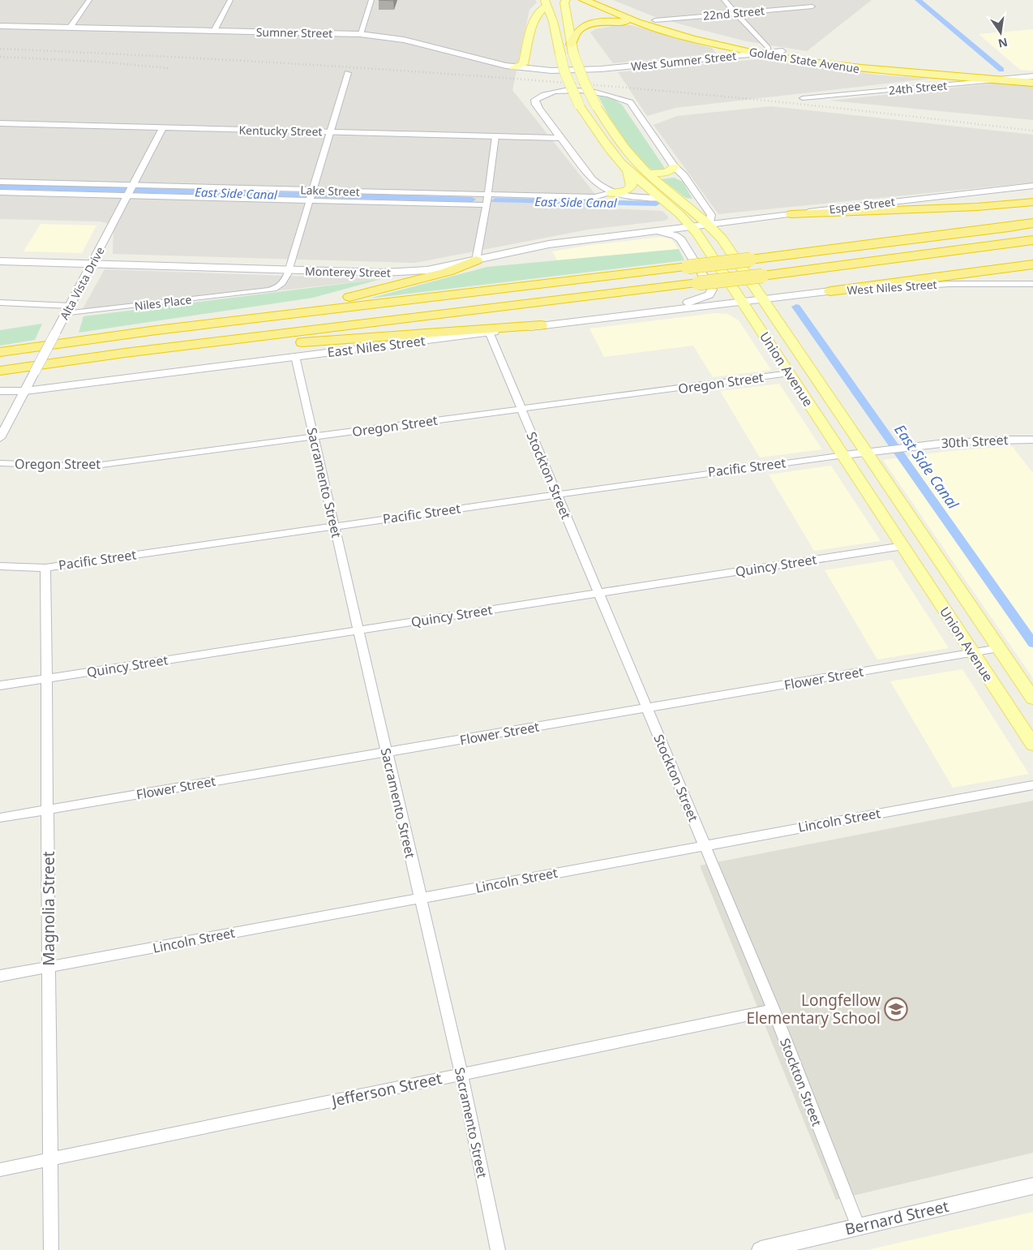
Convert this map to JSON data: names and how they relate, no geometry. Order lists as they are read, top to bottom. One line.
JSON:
{"streets":{"highway":["Golden State Avenue"],"main road":["Espee Street","Monterey Street","West Niles Street","East Niles Street","Union Avenue"],"street":["22nd Street","Sumner Street","West Sumner Street","24th Street","Kentucky Street","Lake Street","Alta Vista Drive","Niles Place","Oregon Street","30th Street","Pacific Street","Stockton Street","Sacramento Street","Quincy Street","Flower Street","Lincoln Street","Magnolia Street","Jefferson Street","Bernard Street"]},"crossings":[["22nd Street","Golden State Avenue"],["Sumner Street","West Sumner Street"],["Golden State Avenue","West Sumner Street"],["Golden State Avenue","24th Street"],["Kentucky Street","Alta Vista Drive"],["Kentucky Street","Union Avenue"],["Lake Street","Alta Vista Drive"],["Espee Street","Monterey Street"],["Espee Street","Union Avenue"],["Monterey Street","Alta Vista Drive"],["Monterey Street","Niles Place"],["Monterey Street","Union Avenue"],["Alta Vista Drive","Niles Place"],["Alta Vista Drive","East Niles Street"],["West Niles Street","East Niles Street"],["West Niles Street","Union Avenue"],["East Niles Street","Union Avenue"],["East Niles Street","Stockton Street"],["East Niles Street","Sacramento Street"],["Union Avenue","Oregon Street"],["Union Avenue","30th Street"],["Union Avenue","Pacific Street"],["Union Avenue","Quincy Street"],["Union Avenue","Flower Street"],["Oregon Street","Stockton Street"],["Oregon Street","Sacramento Street"],["30th Street","Pacific Street"],["Pacific Street","Stockton Street"],["Pacific Street","Sacramento Street"],["Pacific Street","Magnolia Street"],["Stockton Street","Quincy Street"],["Stockton Street","Flower Street"],["Stockton Street","Lincoln Street"],["Stockton Street","Jefferson Street"],["Stockton Street","Bernard Street"],["Sacramento Street","Quincy Street"],["Sacramento Street","Flower Street"],["Sacramento Street","Lincoln Street"],["Sacramento Street","Jefferson Street"],["Quincy Street","Magnolia Street"],["Flower Street","Magnolia Street"],["Lincoln Street","Magnolia Street"],["Magnolia Street","Jefferson Street"]],"water":["East Side Canal"],"places":{"school or university":["Longfellow Elementary School"]},"north":"bottom"}
